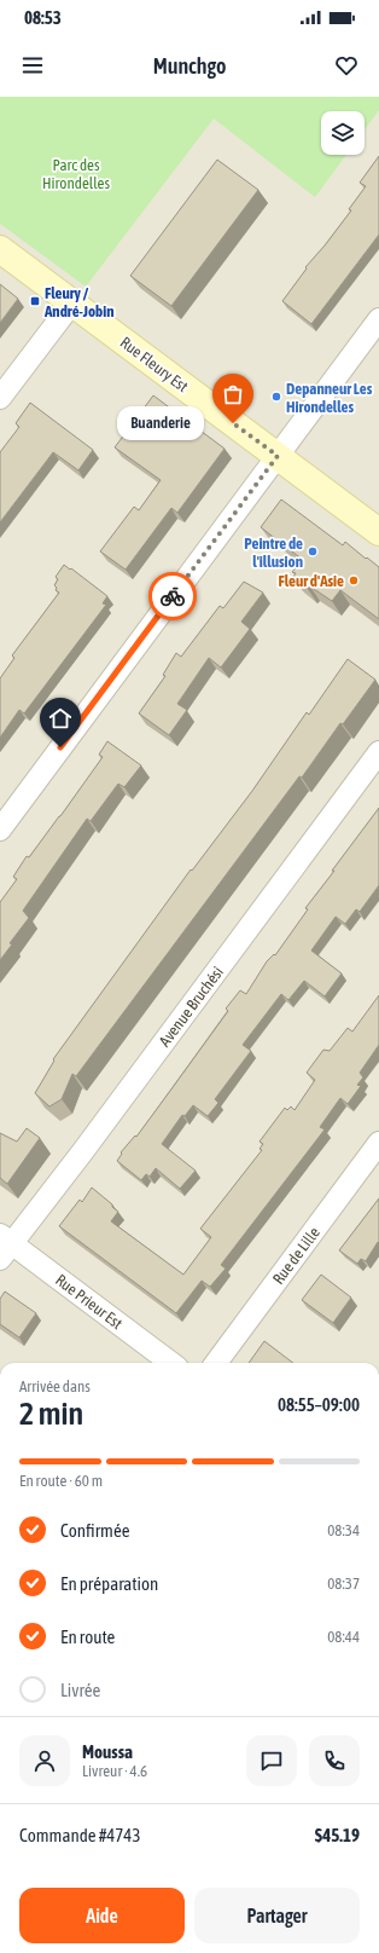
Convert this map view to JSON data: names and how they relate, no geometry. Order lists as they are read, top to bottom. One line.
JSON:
{"streets":{"street":["Rue Fleury Est","Avenue Bruchési","Rue de Lille","Rue Prieur Est"]},"crossings":[["Avenue Bruchési","Rue Prieur Est"]],"parks":["Parc des Hirondelles"],"places":{"transit":["Fleury / André-Jobin"],"other":["Depanneur Les Hirondelles","Buanderie","Peintre de l'illusion","Fleur d'Asie"]},"page":{"status":"08:53","header":"Munchgo","bubble":"Buanderie","heading":["2 min","Arrivée dans","08:55–09:00"],"panel":["Moussa","Livreur · 4.6","Commande #4743","$45.19"],"bar":"En route · 60 m","list":[["Confirmée","08:34"],["En préparation","08:37"],["En route","08:44"],"Livrée"],"buttons":["Aide","Partager"]}}
